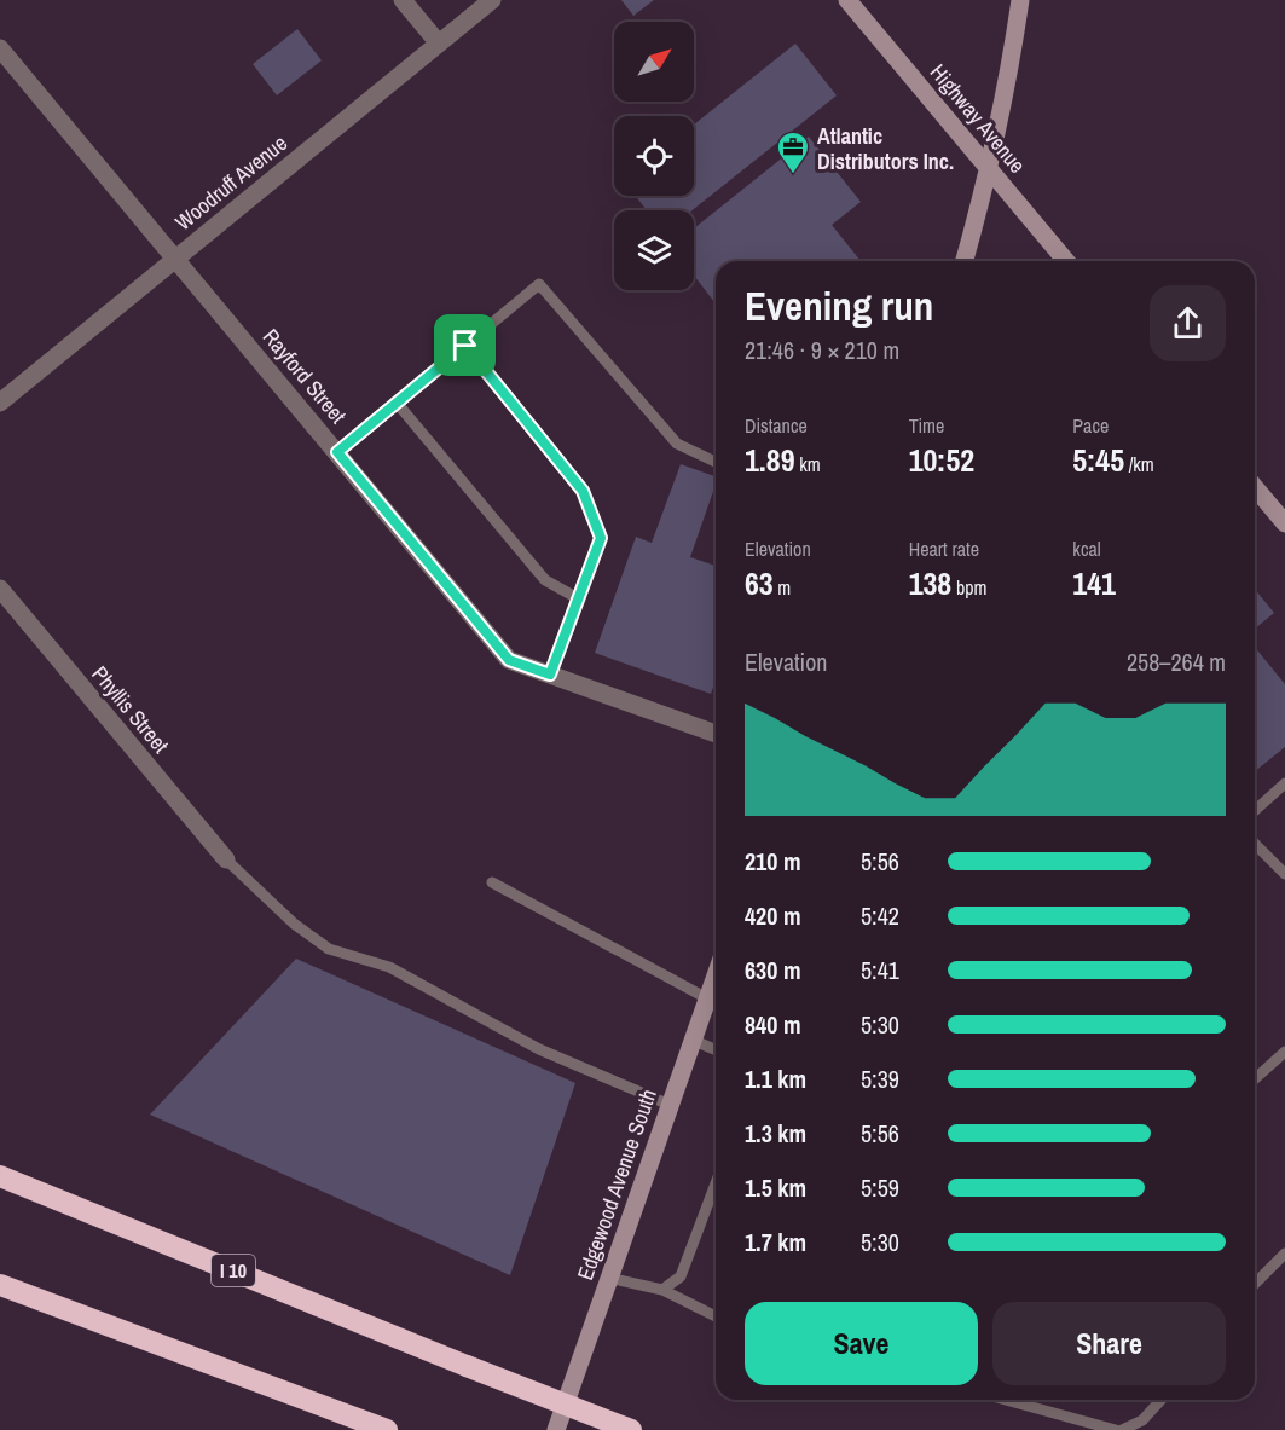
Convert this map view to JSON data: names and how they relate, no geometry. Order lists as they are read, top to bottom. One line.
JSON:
{"streets":{"highway":["I 10"],"main road":["Highway Avenue","Edgewood Avenue South"],"street":["Woodruff Avenue","Rayford Street","Phyllis Street"]},"crossings":[["Woodruff Avenue","Rayford Street"]],"places":{"office":["Atlantic Distributors Inc."]},"north":"top right","page":{"heading":["Evening run","21:46 · 9 × 210 m"],"stats":[["Distance","1.89 km"],["Time","10:52"],["Pace","5:45 /km"],["Elevation","63 m"],["Heart rate","138 bpm"],["kcal","141"]],"chart":["Elevation","258–264 m"],"list":[{"name":"210 m","note":"5:56"},{"name":"420 m","note":"5:42"},{"name":"630 m","note":"5:41"},{"name":"840 m","note":"5:30"},{"name":"1.1 km","note":"5:39"},{"name":"1.3 km","note":"5:56"},{"name":"1.5 km","note":"5:59"},{"name":"1.7 km","note":"5:30"}],"buttons":["Save","Share"]}}
